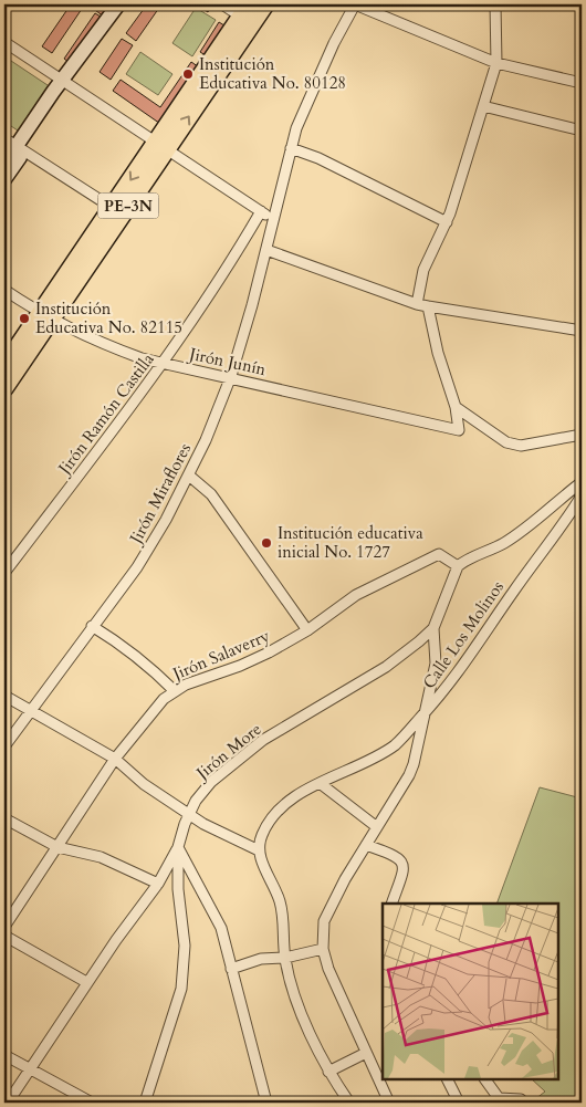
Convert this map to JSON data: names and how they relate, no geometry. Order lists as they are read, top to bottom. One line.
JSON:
{"streets":{"highway":["PE-3N"],"street":["Jirón Junín","Jirón Ramón Castilla","Jirón Miraflores","Calle Los Molinos","Jirón Salaverry","Jirón More"]},"crossings":[["PE-3N","Jirón Junín"],["Jirón Junín","Jirón Ramón Castilla"],["Jirón Junín","Jirón Miraflores"],["Jirón Salaverry","Jirón More"]],"places":["Institución Educativa No. 80128","Institución Educativa No. 82115","Institución educativa inicial No. 1727"]}
